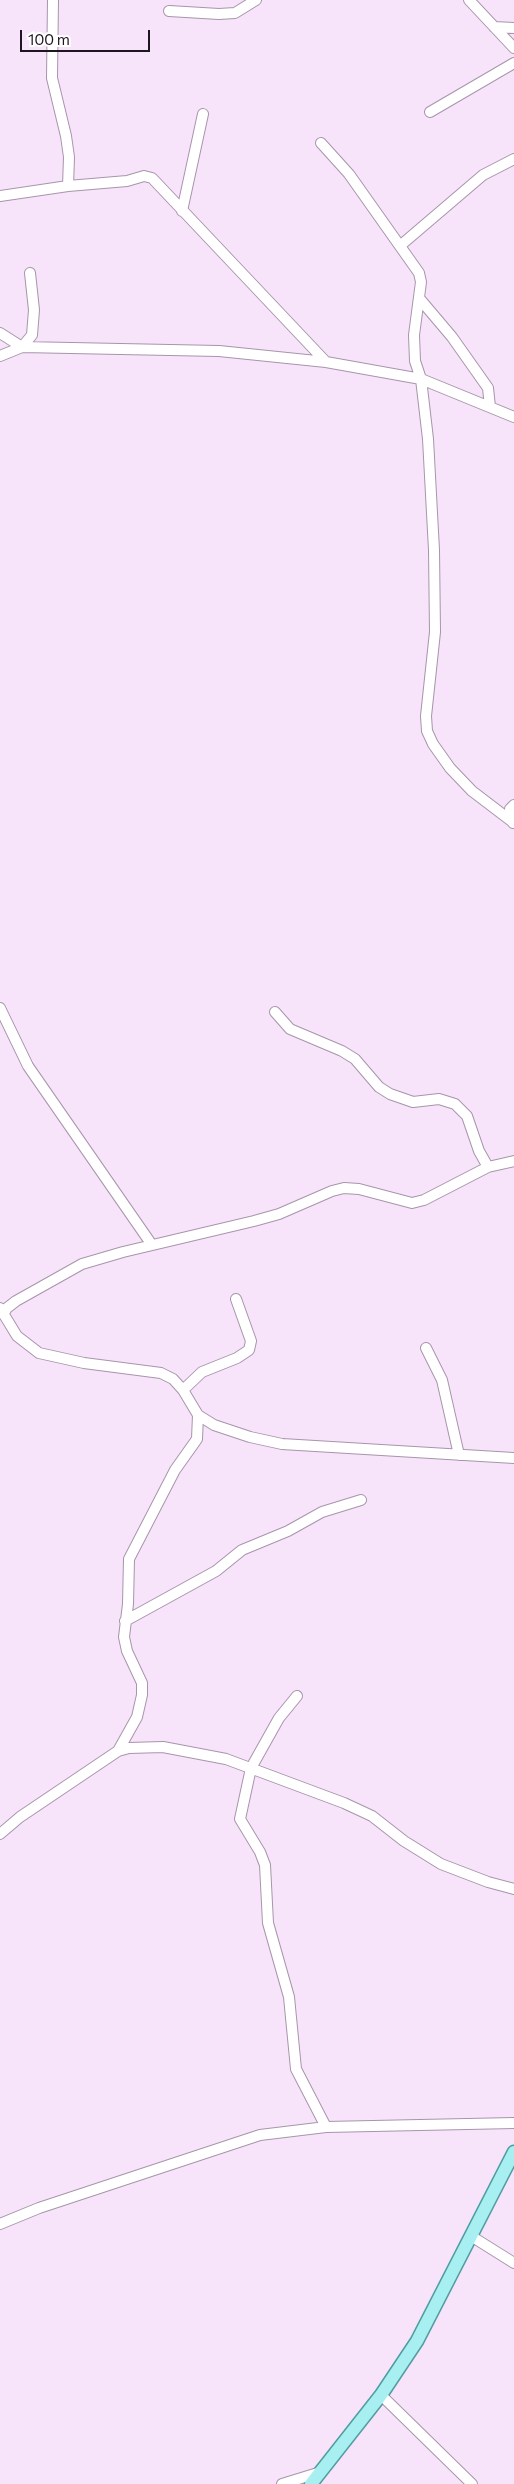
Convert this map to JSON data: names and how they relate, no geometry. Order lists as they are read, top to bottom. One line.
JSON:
{"scale_bar":"100 m"}
